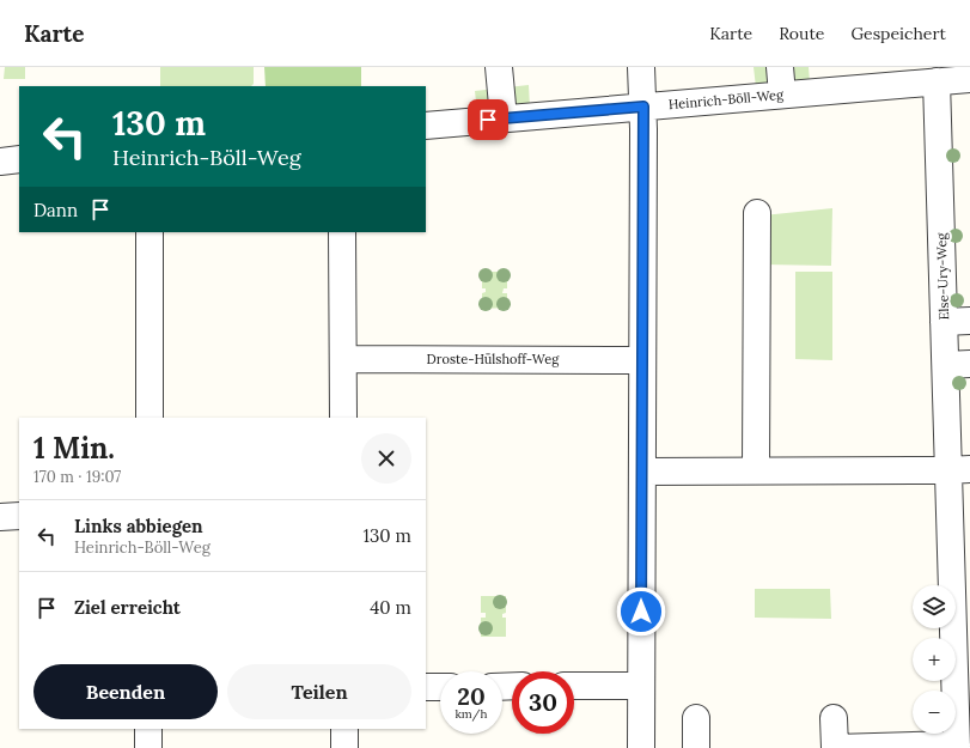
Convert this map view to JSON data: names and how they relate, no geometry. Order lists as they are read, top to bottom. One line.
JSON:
{"streets":{"street":["Heinrich-Böll-Weg","Else-Ury-Weg","Droste-Hülshoff-Weg"]},"crossings":[["Heinrich-Böll-Weg","Else-Ury-Weg"]],"page":{"header":"Karte","nav":["Karte","Route","Gespeichert"],"turn":["130 m","Heinrich-Böll-Weg"],"then":"Dann","heading":["1 Min.","170 m · 19:07"],"list":[{"name":"Links abbiegen","note":"Heinrich-Böll-Weg","value":"130 m"},{"name":"Ziel erreicht","value":"40 m"}],"map_buttons":["+","−"],"buttons":["Beenden","Teilen"],"speed":"20 km/h","limit":"30"}}
